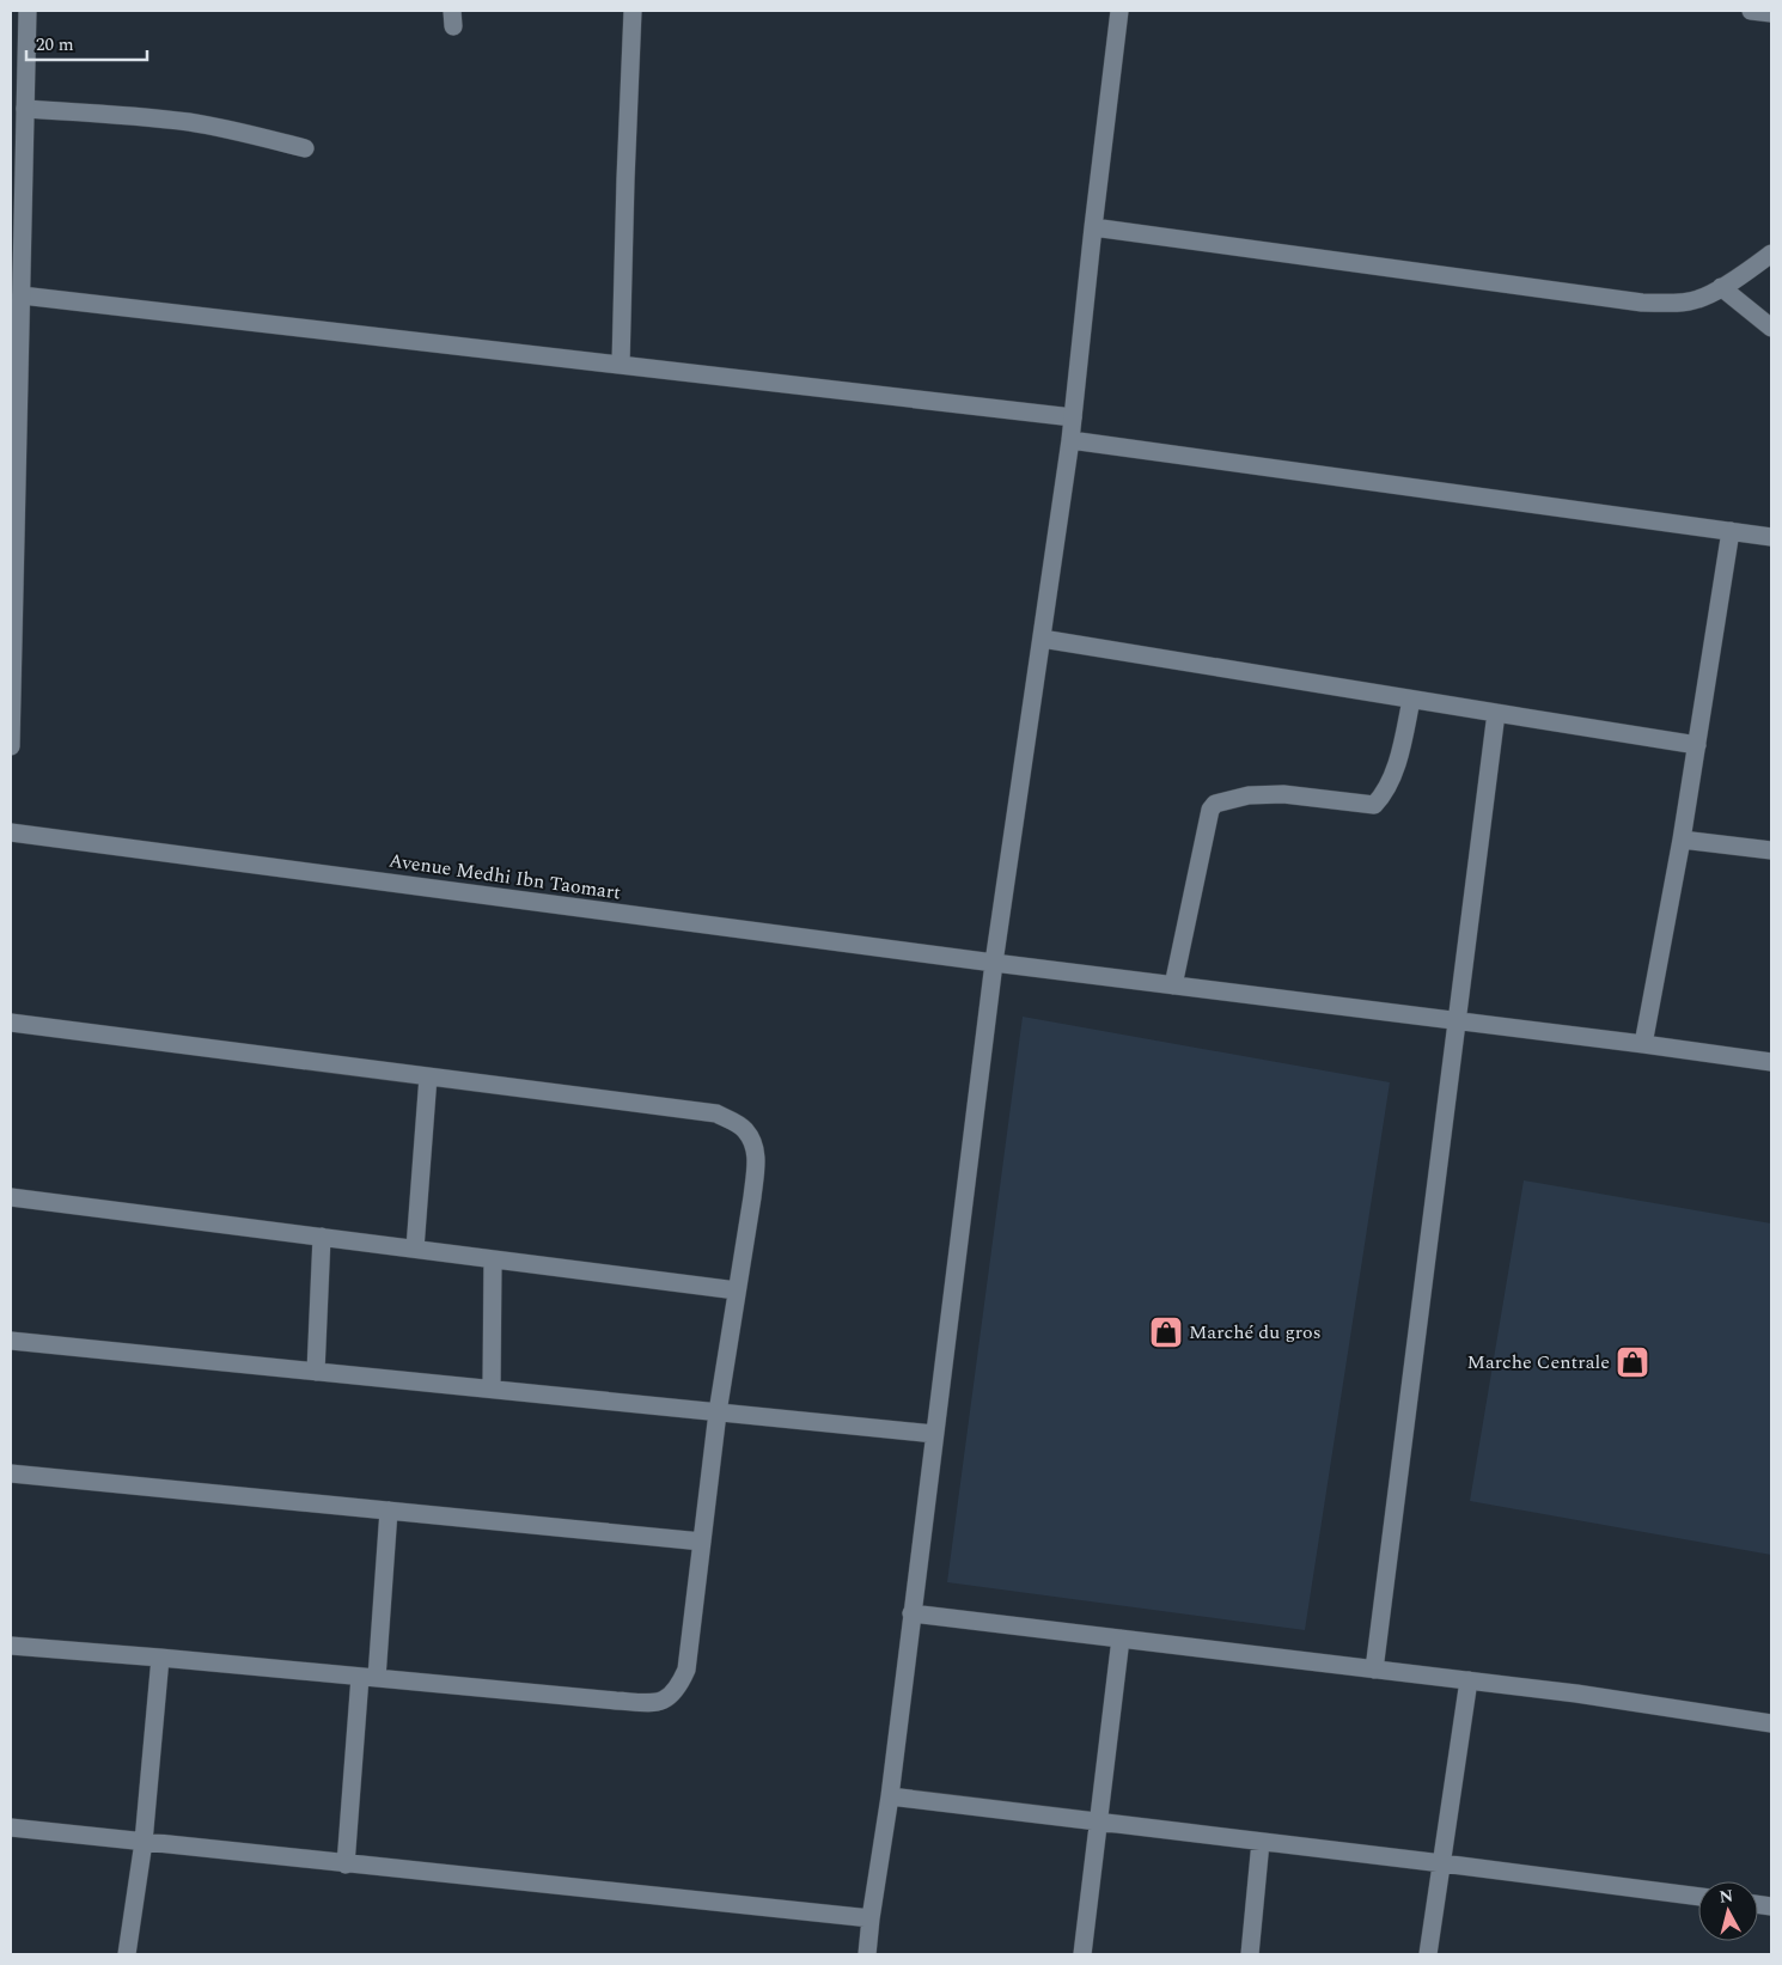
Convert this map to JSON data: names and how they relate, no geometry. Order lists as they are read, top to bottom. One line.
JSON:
{"streets":{"street":["Avenue Medhi Ibn Taomart"]},"places":{"shop":["Marché du gros","Marche Centrale"]},"scale_bar":"20 m","north":"top"}
